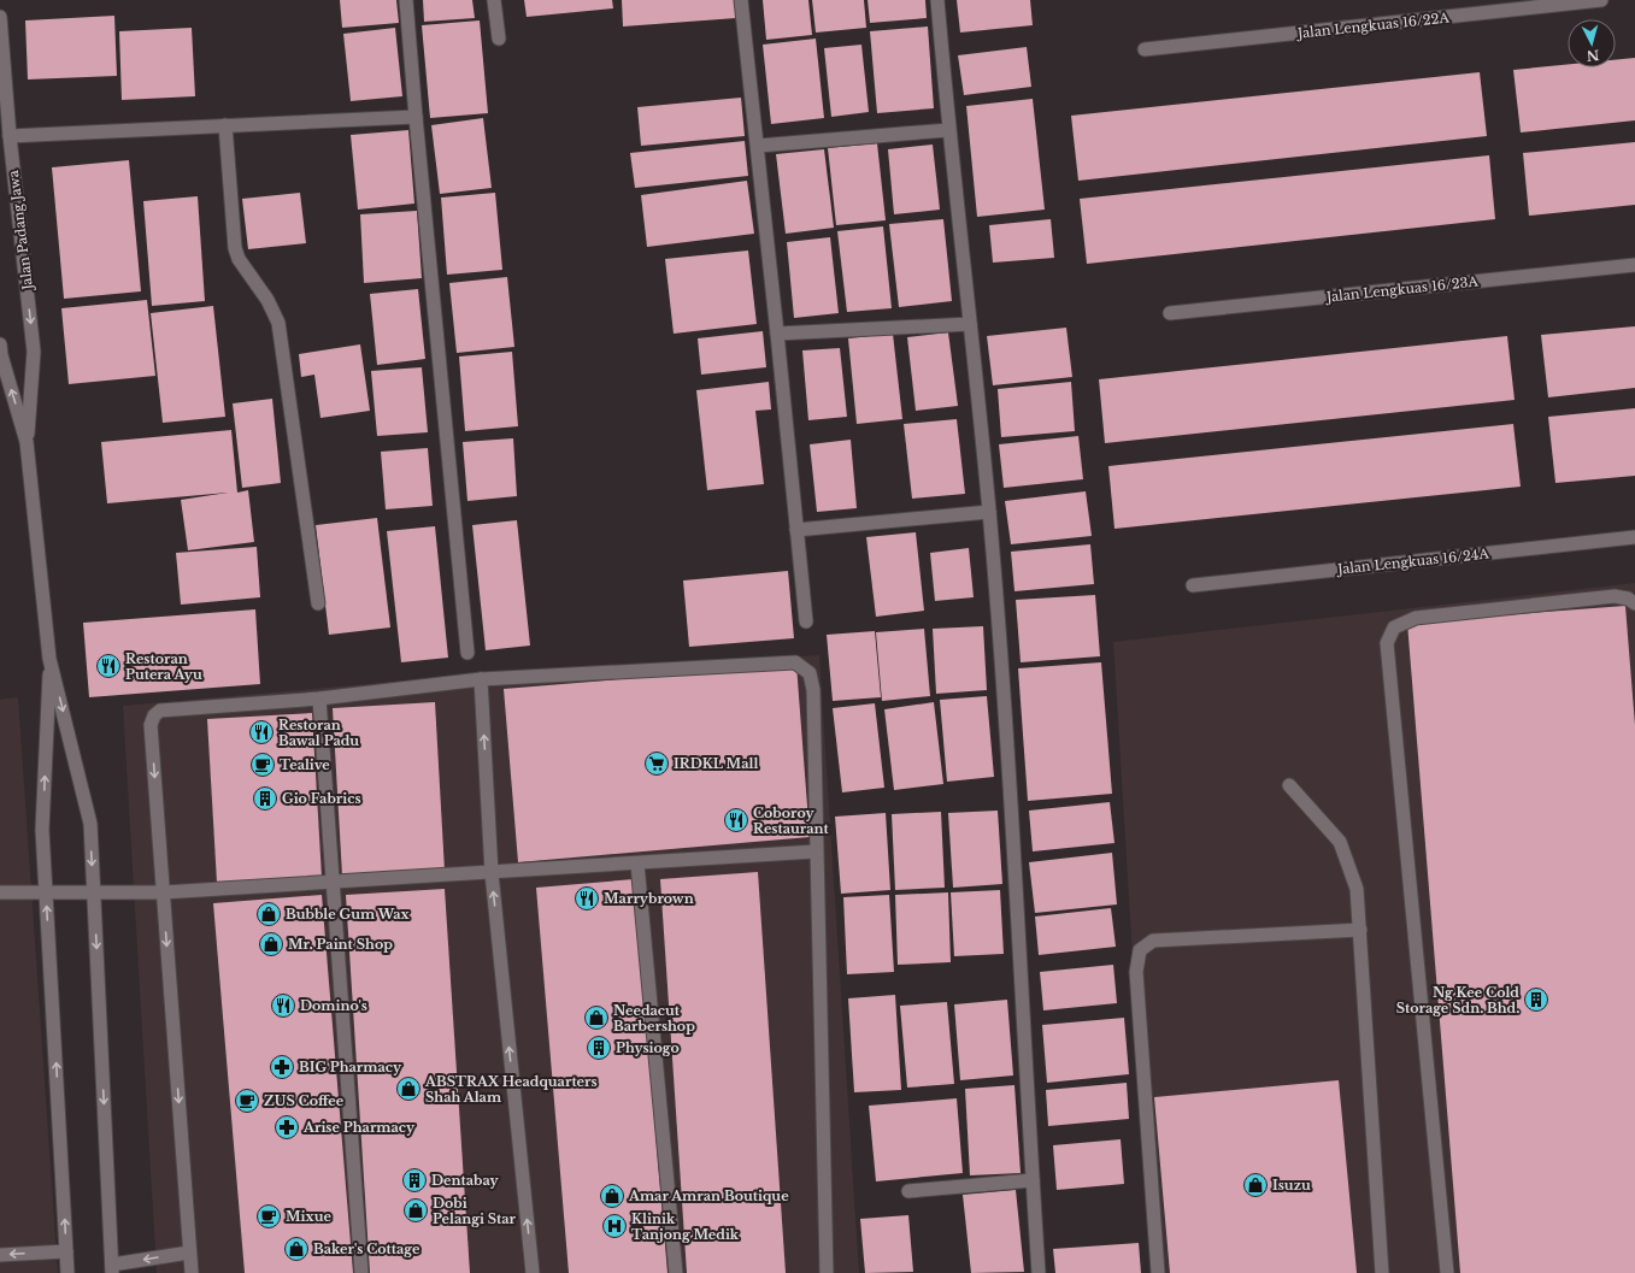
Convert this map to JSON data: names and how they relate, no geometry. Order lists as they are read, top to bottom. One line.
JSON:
{"streets":{"street":["Jalan Lengkuas 16/22A","Jalan Padang Jawa","Jalan Lengkuas 16/23A","Jalan Lengkuas 16/24A"]},"places":{"restaurant":["Restoran Putera Ayu","Restoran Bawal Padu","Coboroy Restaurant","Marrybrown","Domino's"],"supermarket":["IRDKL Mall"],"cafe":["Tealive","ZUS Coffee","Mixue"],"building":["Gio Fabrics","Ng Kee Cold Storage Sdn. Bhd.","Physiogo","Dentabay"],"shop":["Bubble Gum Wax","Mr. Paint Shop","Needacut Barbershop","ABSTRAX Headquarters Shah Alam","Isuzu","Amar Amran Boutique","Dobi Pelangi Star","Baker's Cottage"],"pharmacy":["BIG Pharmacy","Arise Pharmacy"],"hospital":["Klinik Tanjong Medik"]},"north":"bottom"}
